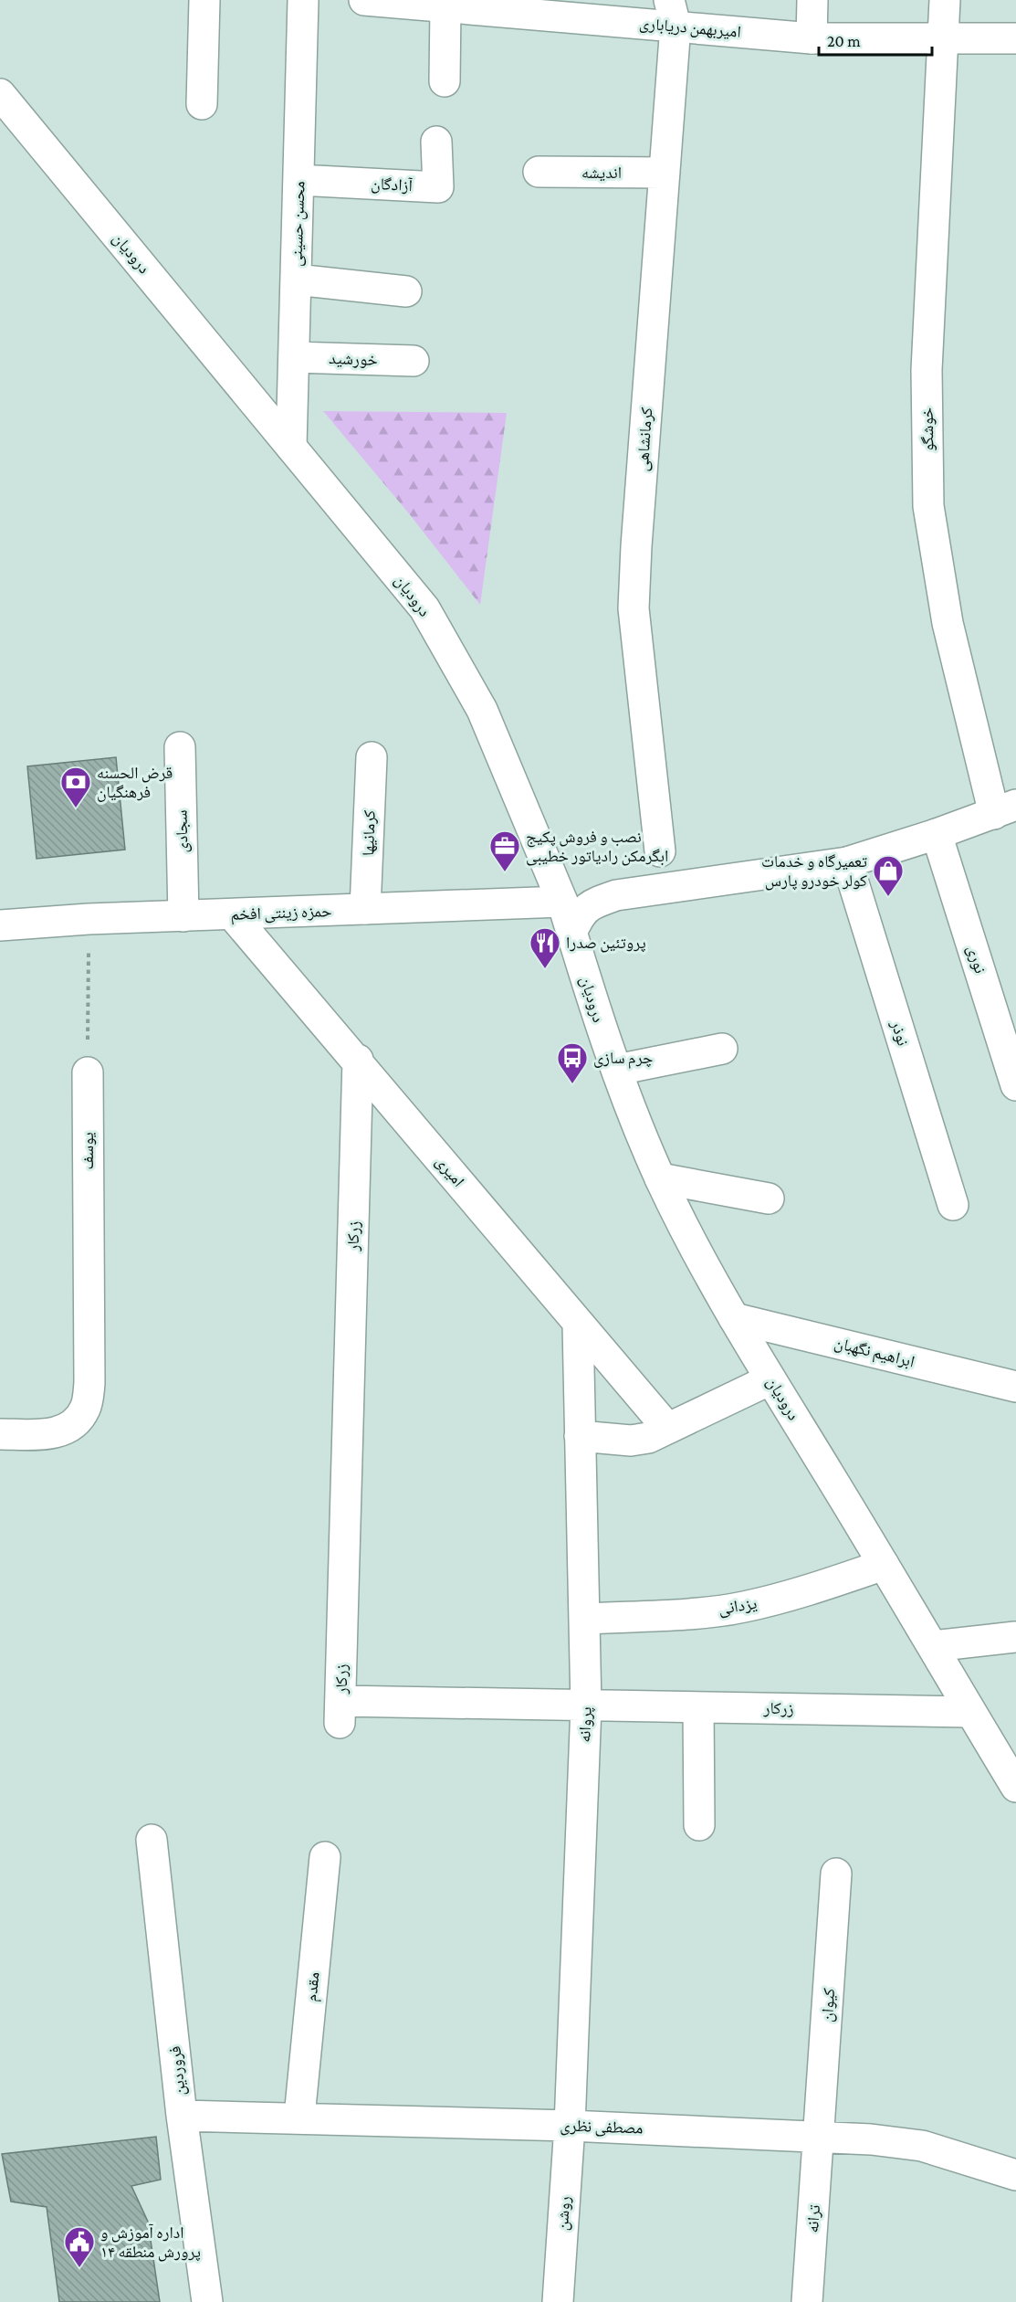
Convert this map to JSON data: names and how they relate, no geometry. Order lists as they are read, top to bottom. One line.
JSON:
{"streets":{"street":["امیربهمن دریاباری","اندیشه","آزادگان","محسن حسینی","درودیان","خورشید","خوشگو","کرمانشاهی","سجادی","کرمانیها","حمزه زینتی افخم","نوری","نوذر","یوسف","امیری","زرکار","ابراهیم نگهبان","یزدانی","پروانه","مقدم","کیوان","فروردین","مصطفی نظری","روشن","ترانه"]},"crossings":[["امیربهمن دریاباری","خوشگو"],["امیربهمن دریاباری","کرمانشاهی"],["اندیشه","کرمانشاهی"],["آزادگان","محسن حسینی"],["محسن حسینی","درودیان"],["محسن حسینی","خورشید"],["درودیان","حمزه زینتی افخم"],["درودیان","زرکار"],["درودیان","ابراهیم نگهبان"],["درودیان","یزدانی"],["سجادی","حمزه زینتی افخم"],["کرمانیها","حمزه زینتی افخم"],["حمزه زینتی افخم","امیری"],["امیری","زرکار"],["امیری","پروانه"],["زرکار","پروانه"],["یزدانی","پروانه"],["پروانه","مصطفی نظری"],["پروانه","روشن"],["مقدم","مصطفی نظری"],["کیوان","مصطفی نظری"],["کیوان","ترانه"],["فروردین","مصطفی نظری"],["مصطفی نظری","روشن"],["مصطفی نظری","ترانه"]],"places":{"bank":["قرض الحسنه فرهنگیان"],"office":["نصب و فروش پکیج ابگرمکن رادیاتور خطیبی"],"shop":["تعمیرگاه و خدمات کولر خودرو پارس"],"restaurant":["پروتئین صدرا"],"bus stop":["چرم سازی"],"public building":["اداره آموزش و پرورش منطقه ۱۴"]},"scale_bar":"20 m"}
